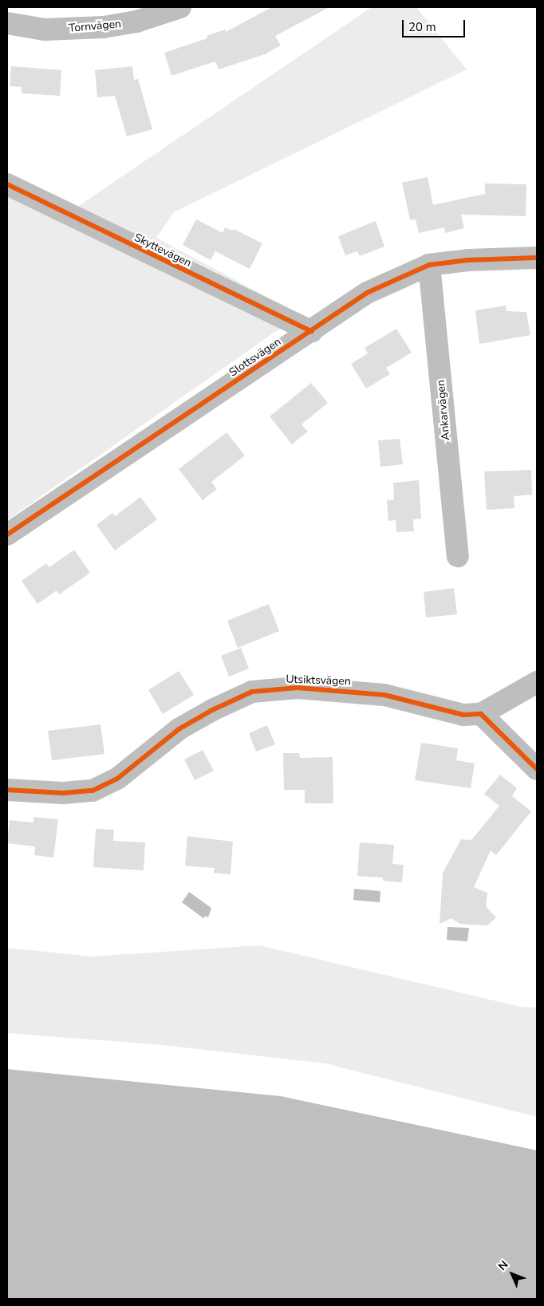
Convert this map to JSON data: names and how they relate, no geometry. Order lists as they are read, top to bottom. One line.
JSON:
{"streets":{"street":["Tornvägen","Skyttevägen","Slottsvägen","Ankarvägen","Utsiktsvägen"]},"crossings":[["Skyttevägen","Slottsvägen"],["Slottsvägen","Ankarvägen"]],"scale_bar":"20 m","north":"top left"}
